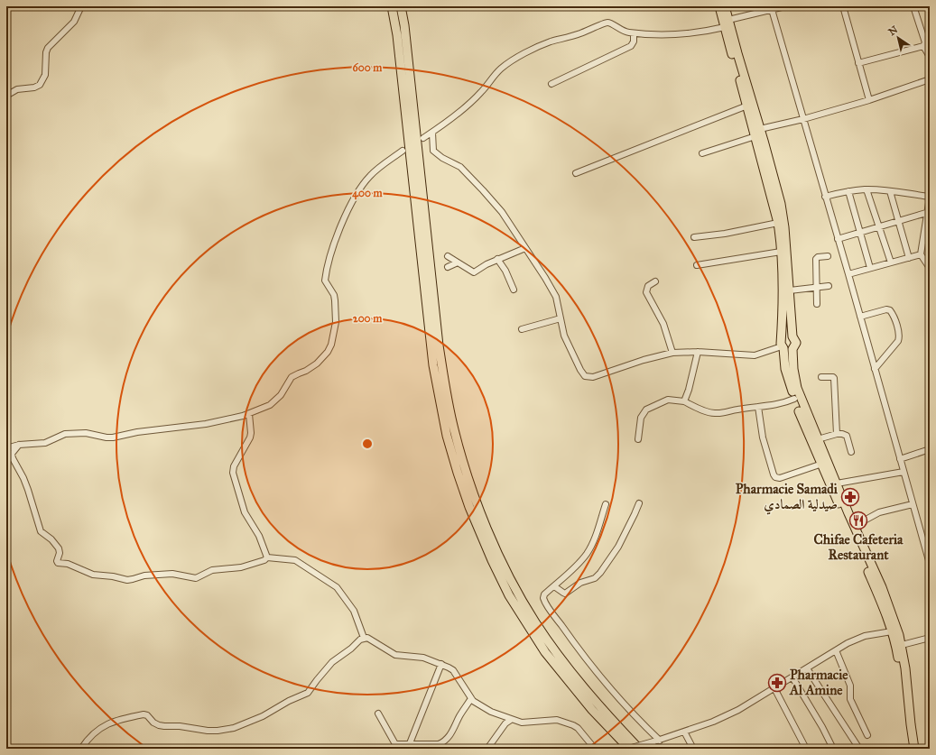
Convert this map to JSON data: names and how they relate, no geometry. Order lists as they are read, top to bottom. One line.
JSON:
{"places":{"pharmacy":["Pharmacie Samadi صيدلية الصمادي","Pharmacie Al Amine"],"restaurant":["Chifae Cafeteria Restaurant"]},"north":"top left","rings":["600 m","400 m","200 m"]}
